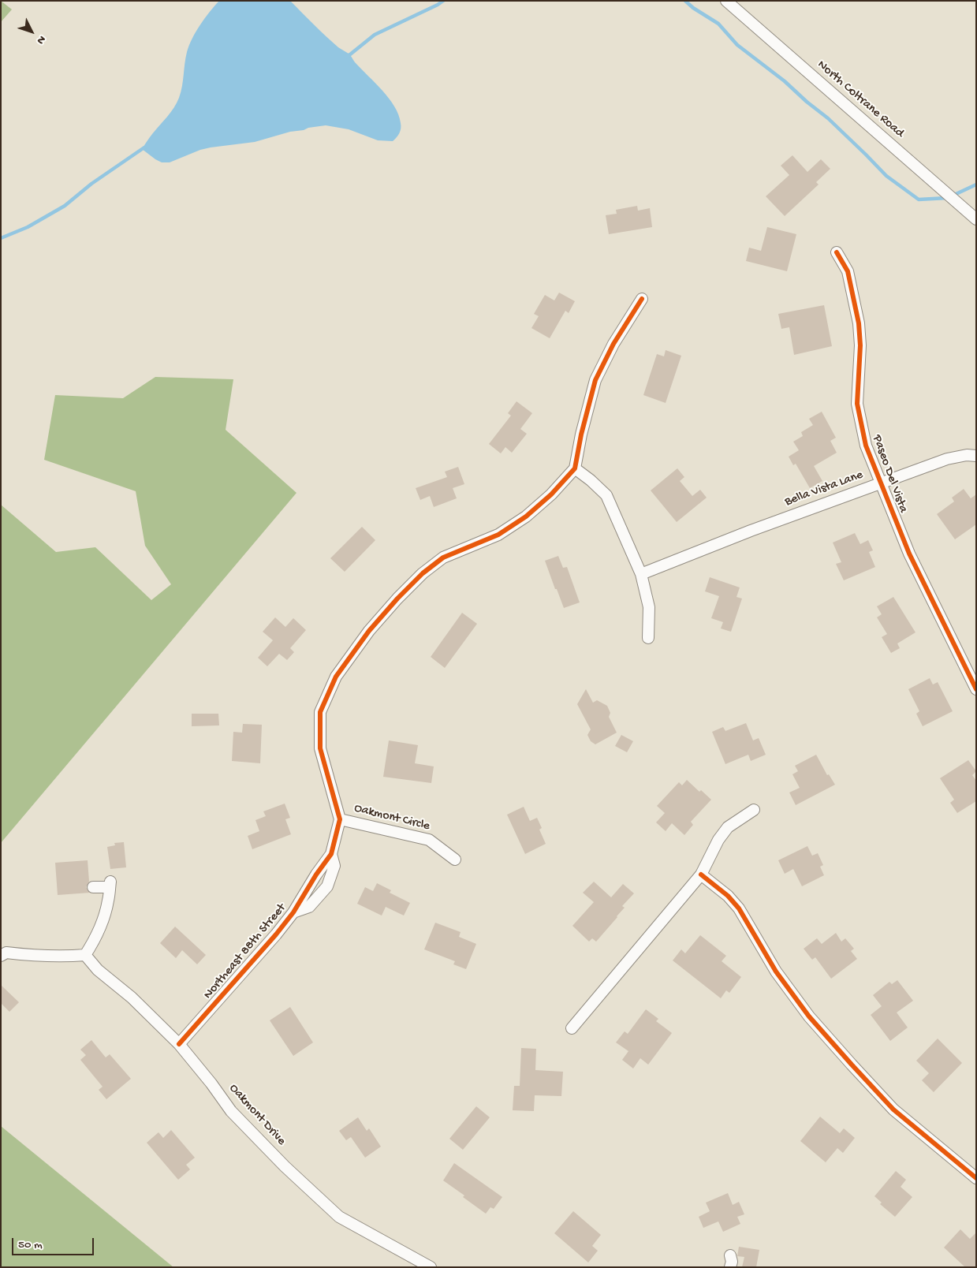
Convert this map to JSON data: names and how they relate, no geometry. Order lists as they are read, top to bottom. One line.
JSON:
{"streets":{"street":["North Coltrane Road","Paseo Del Vista","Bella Vista Lane","Oakmont Circle","Northeast 88th Street","Oakmont Drive"]},"crossings":[["Paseo Del Vista","Bella Vista Lane"],["Oakmont Circle","Northeast 88th Street"],["Northeast 88th Street","Oakmont Drive"]],"scale_bar":"50 m","north":"bottom right"}
